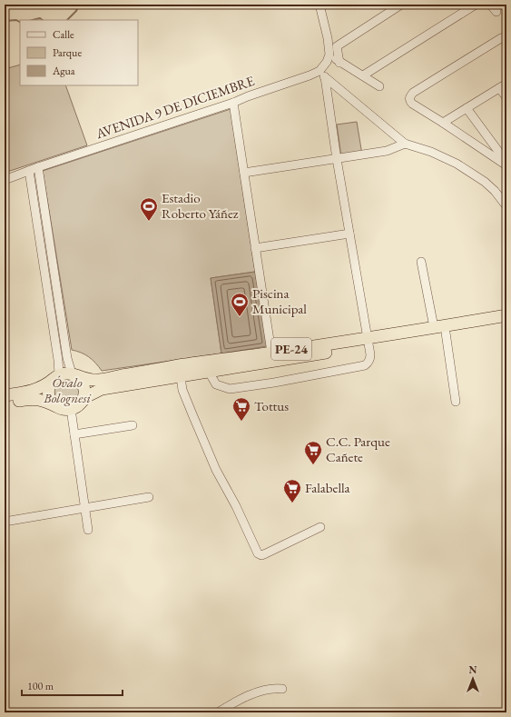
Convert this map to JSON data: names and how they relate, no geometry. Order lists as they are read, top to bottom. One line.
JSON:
{"streets":{"highway":["PE-24"],"street":["AVENIDA 9 DE DICIEMBRE"]},"parks":["Óvalo Bolognesi"],"places":{"sports":["Estadio Roberto Yáñez","Piscina Municipal"],"supermarket":["Tottus","C.C. Parque Cañete","Falabella"]},"legend":["Calle","Parque","Agua"],"scale_bar":"100 m","north":"top"}
